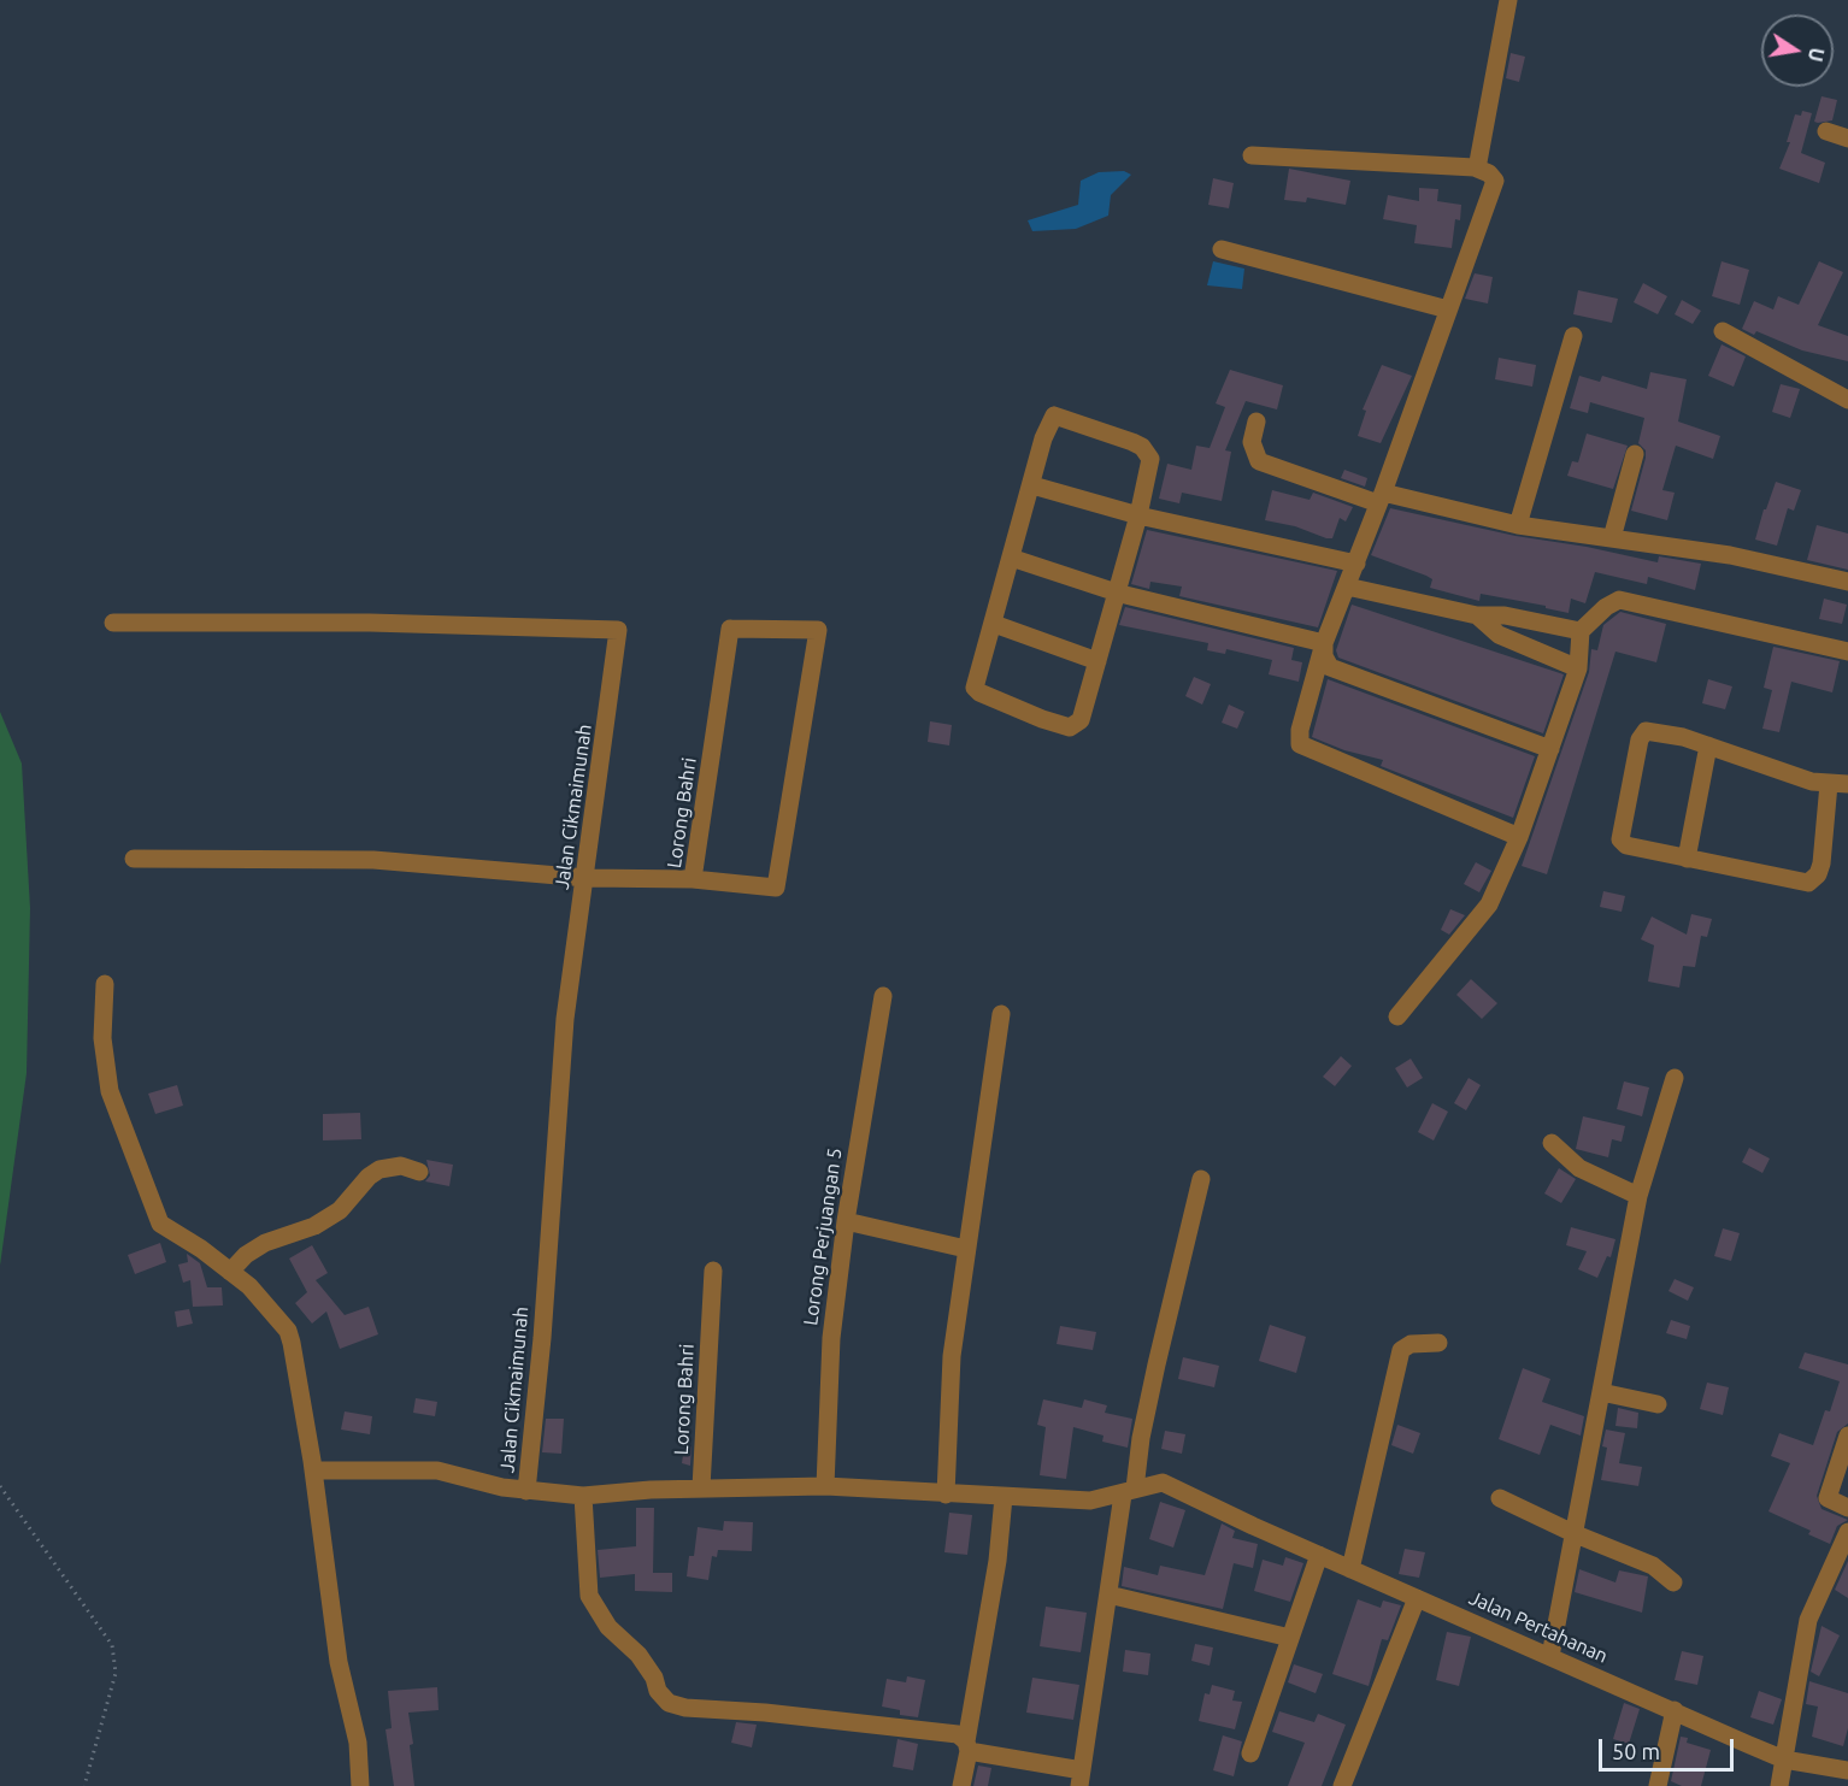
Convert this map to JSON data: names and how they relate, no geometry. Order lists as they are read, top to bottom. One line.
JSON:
{"streets":{"street":["Jalan Cikmaimunah","Lorong Bahri","Lorong Perjuangan 5","Jalan Pertahanan"]},"crossings":[["Jalan Cikmaimunah","Jalan Pertahanan"],["Lorong Bahri","Jalan Pertahanan"],["Lorong Perjuangan 5","Jalan Pertahanan"]],"scale_bar":"50 m","north":"right"}
